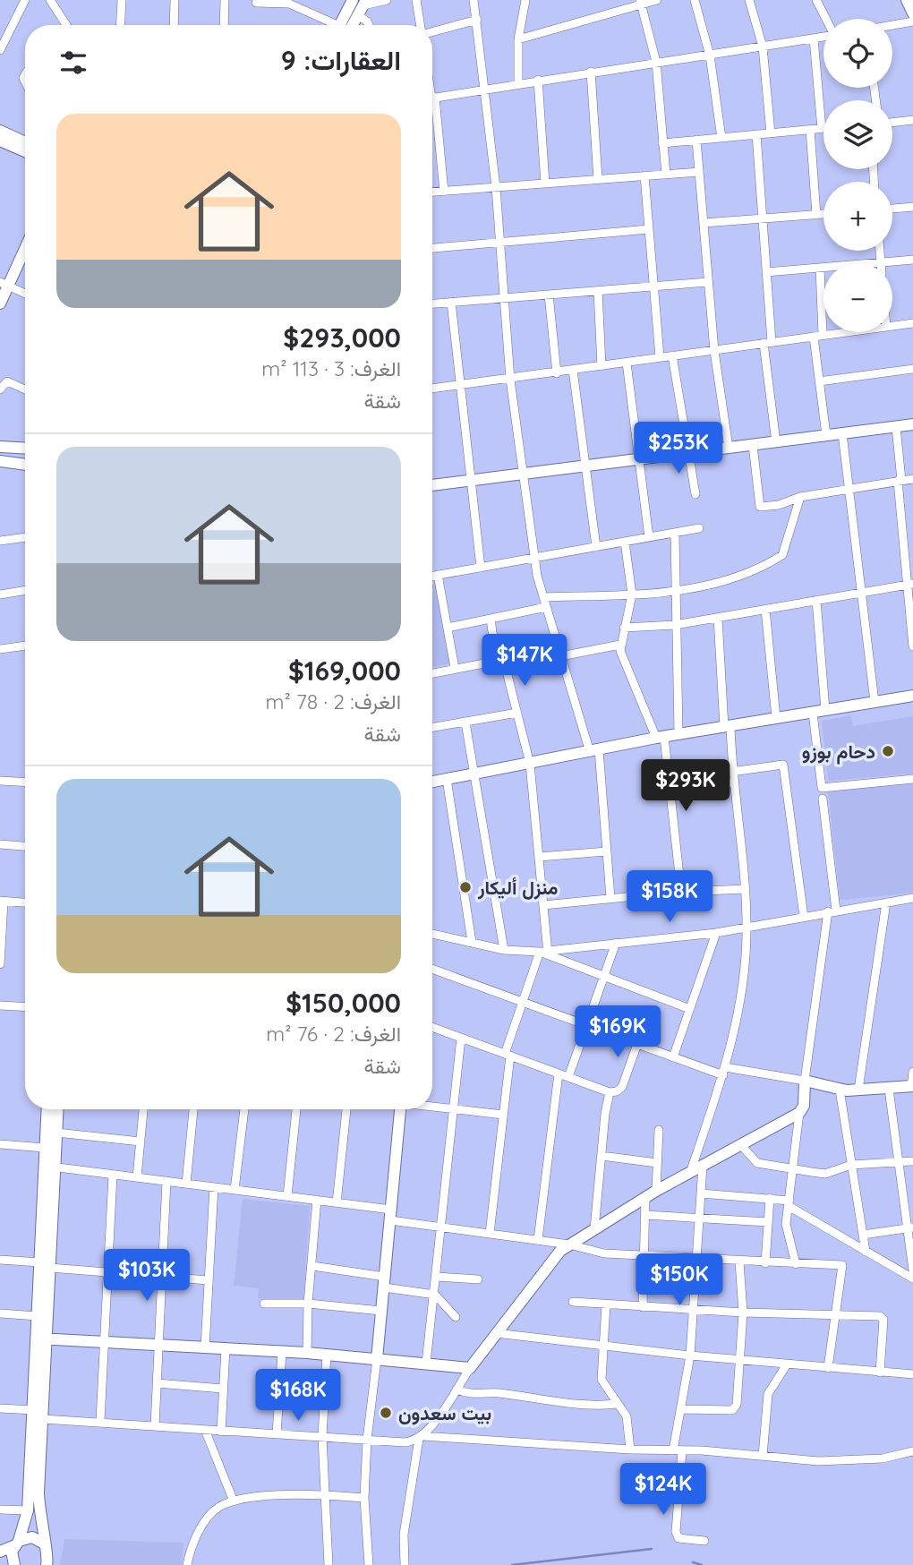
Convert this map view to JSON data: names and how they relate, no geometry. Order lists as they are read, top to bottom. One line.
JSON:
{"places":["دحام بوزو","منزل أليكار","بيت سعدون"],"page":{"map_buttons":["+","−"],"heading":"العقارات: 9","list":[{"name":"$293,000","note":"الغرف: 3 · 113 m² · شقة"},{"name":"$169,000","note":"الغرف: 2 · 78 m² · شقة"},{"name":"$150,000","note":"الغرف: 2 · 76 m² · شقة"}],"price":["$253K","$147K","$293K","$158K","$169K","$103K","$150K","$168K","$124K"]}}
